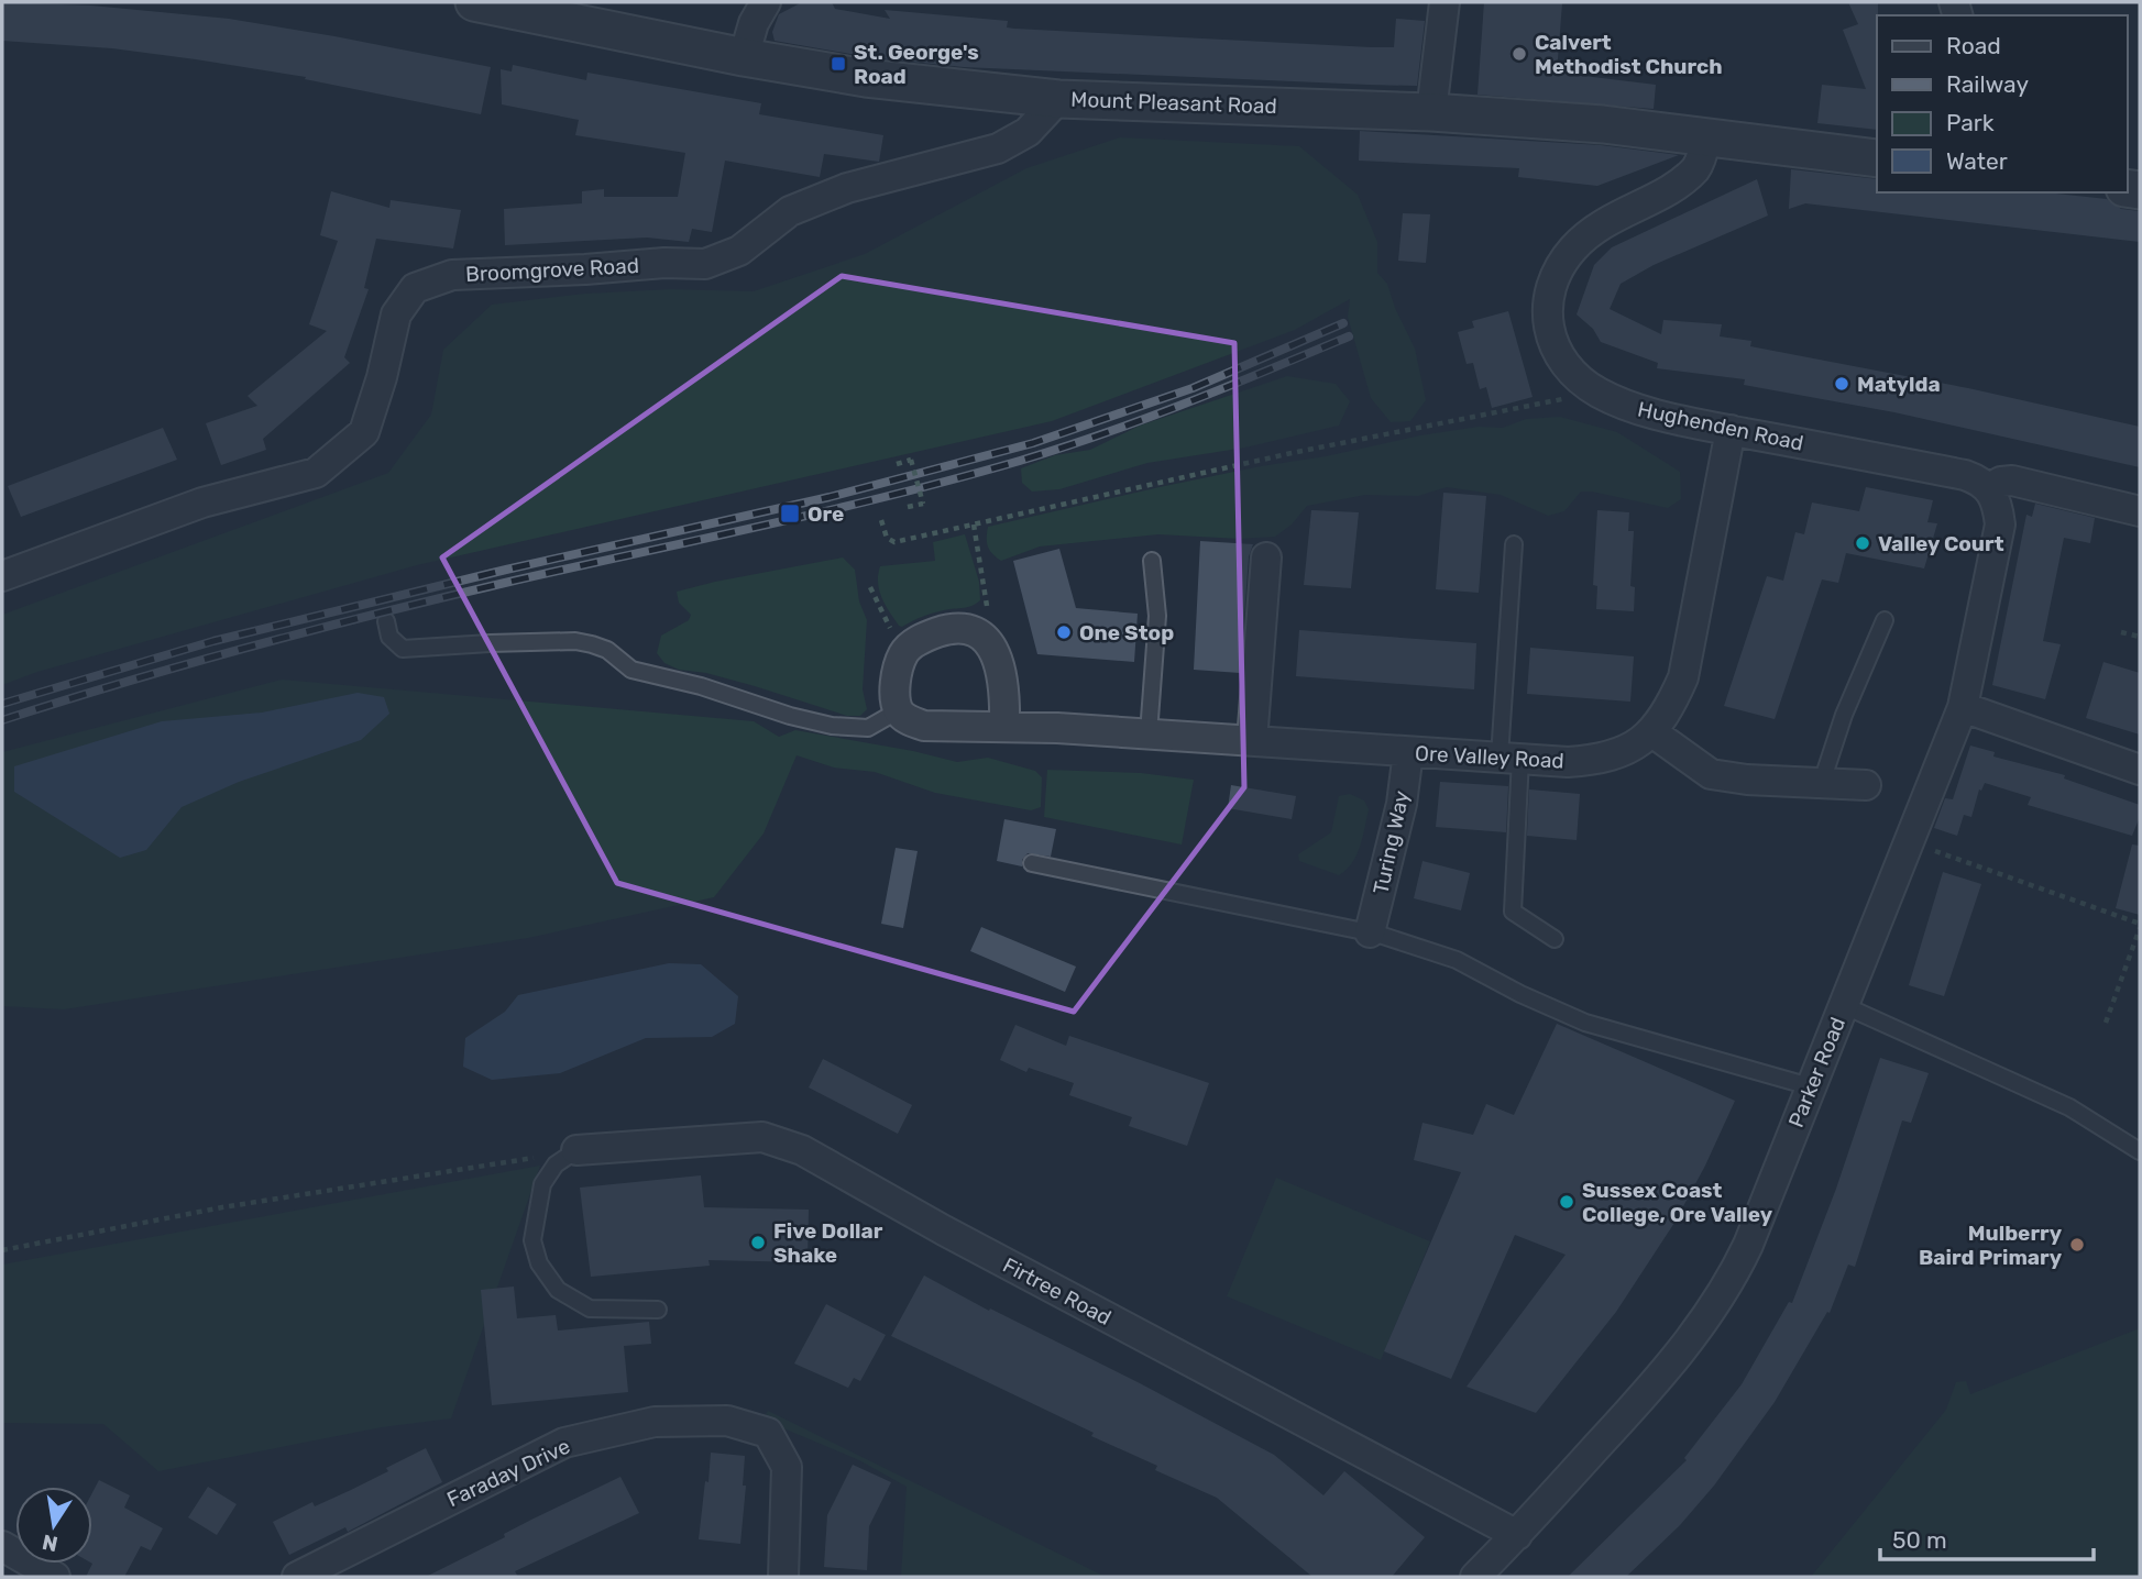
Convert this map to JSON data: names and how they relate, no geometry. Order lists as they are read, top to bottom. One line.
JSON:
{"streets":{"street":["Mount Pleasant Road","Broomgrove Road","Hughenden Road","Ore Valley Road","Turing Way","Parker Road","Firtree Road","Faraday Drive"]},"crossings":[["Mount Pleasant Road","Broomgrove Road"],["Mount Pleasant Road","Hughenden Road"],["Hughenden Road","Ore Valley Road"],["Hughenden Road","Parker Road"],["Ore Valley Road","Turing Way"],["Parker Road","Firtree Road"]],"places":{"other":["Calvert Methodist Church","Matylda","Valley Court","One Stop","Sussex Coast College, Ore Valley","Five Dollar Shake","Mulberry Baird Primary"],"transit":["St. George's Road","Ore"]},"legend":["Road","Railway","Park","Water"],"scale_bar":"50 m","north":"bottom"}
